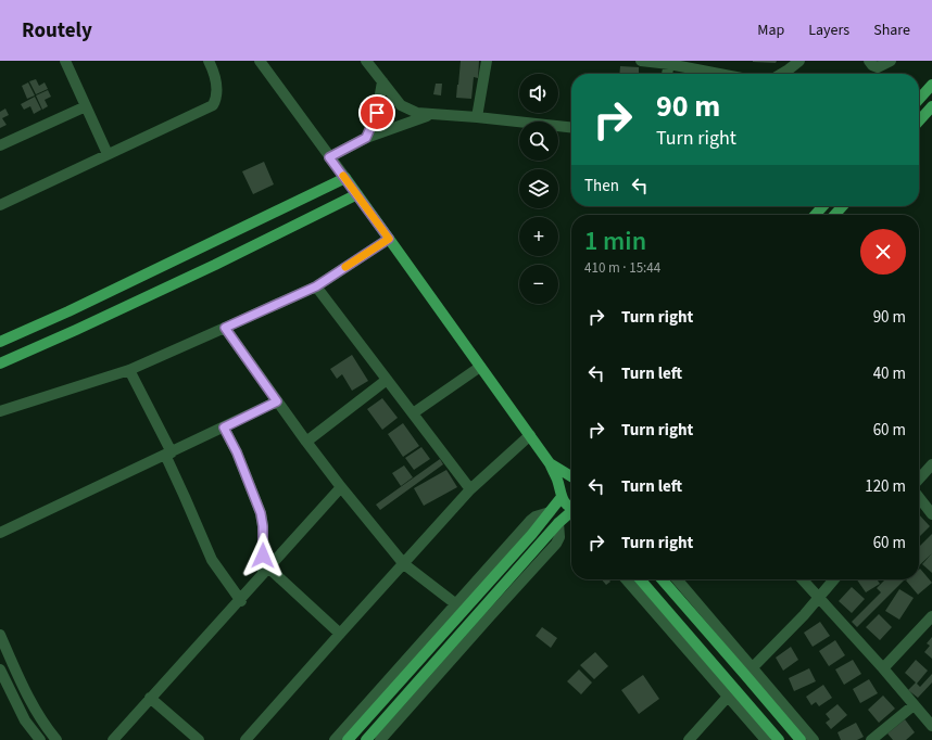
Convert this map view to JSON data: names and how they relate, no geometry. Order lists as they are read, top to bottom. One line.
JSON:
{"page":{"header":"Routely","nav":["Map","Layers","Share"],"map_buttons":["+","−"],"turn":["90 m","Turn right"],"then":"Then","heading":["1 min","410 m · 15:44"],"list":[{"name":"Turn right","value":"90 m"},{"name":"Turn left","value":"40 m"},{"name":"Turn right","value":"60 m"},{"name":"Turn left","value":"120 m"},{"name":"Turn right","value":"60 m"}]}}
